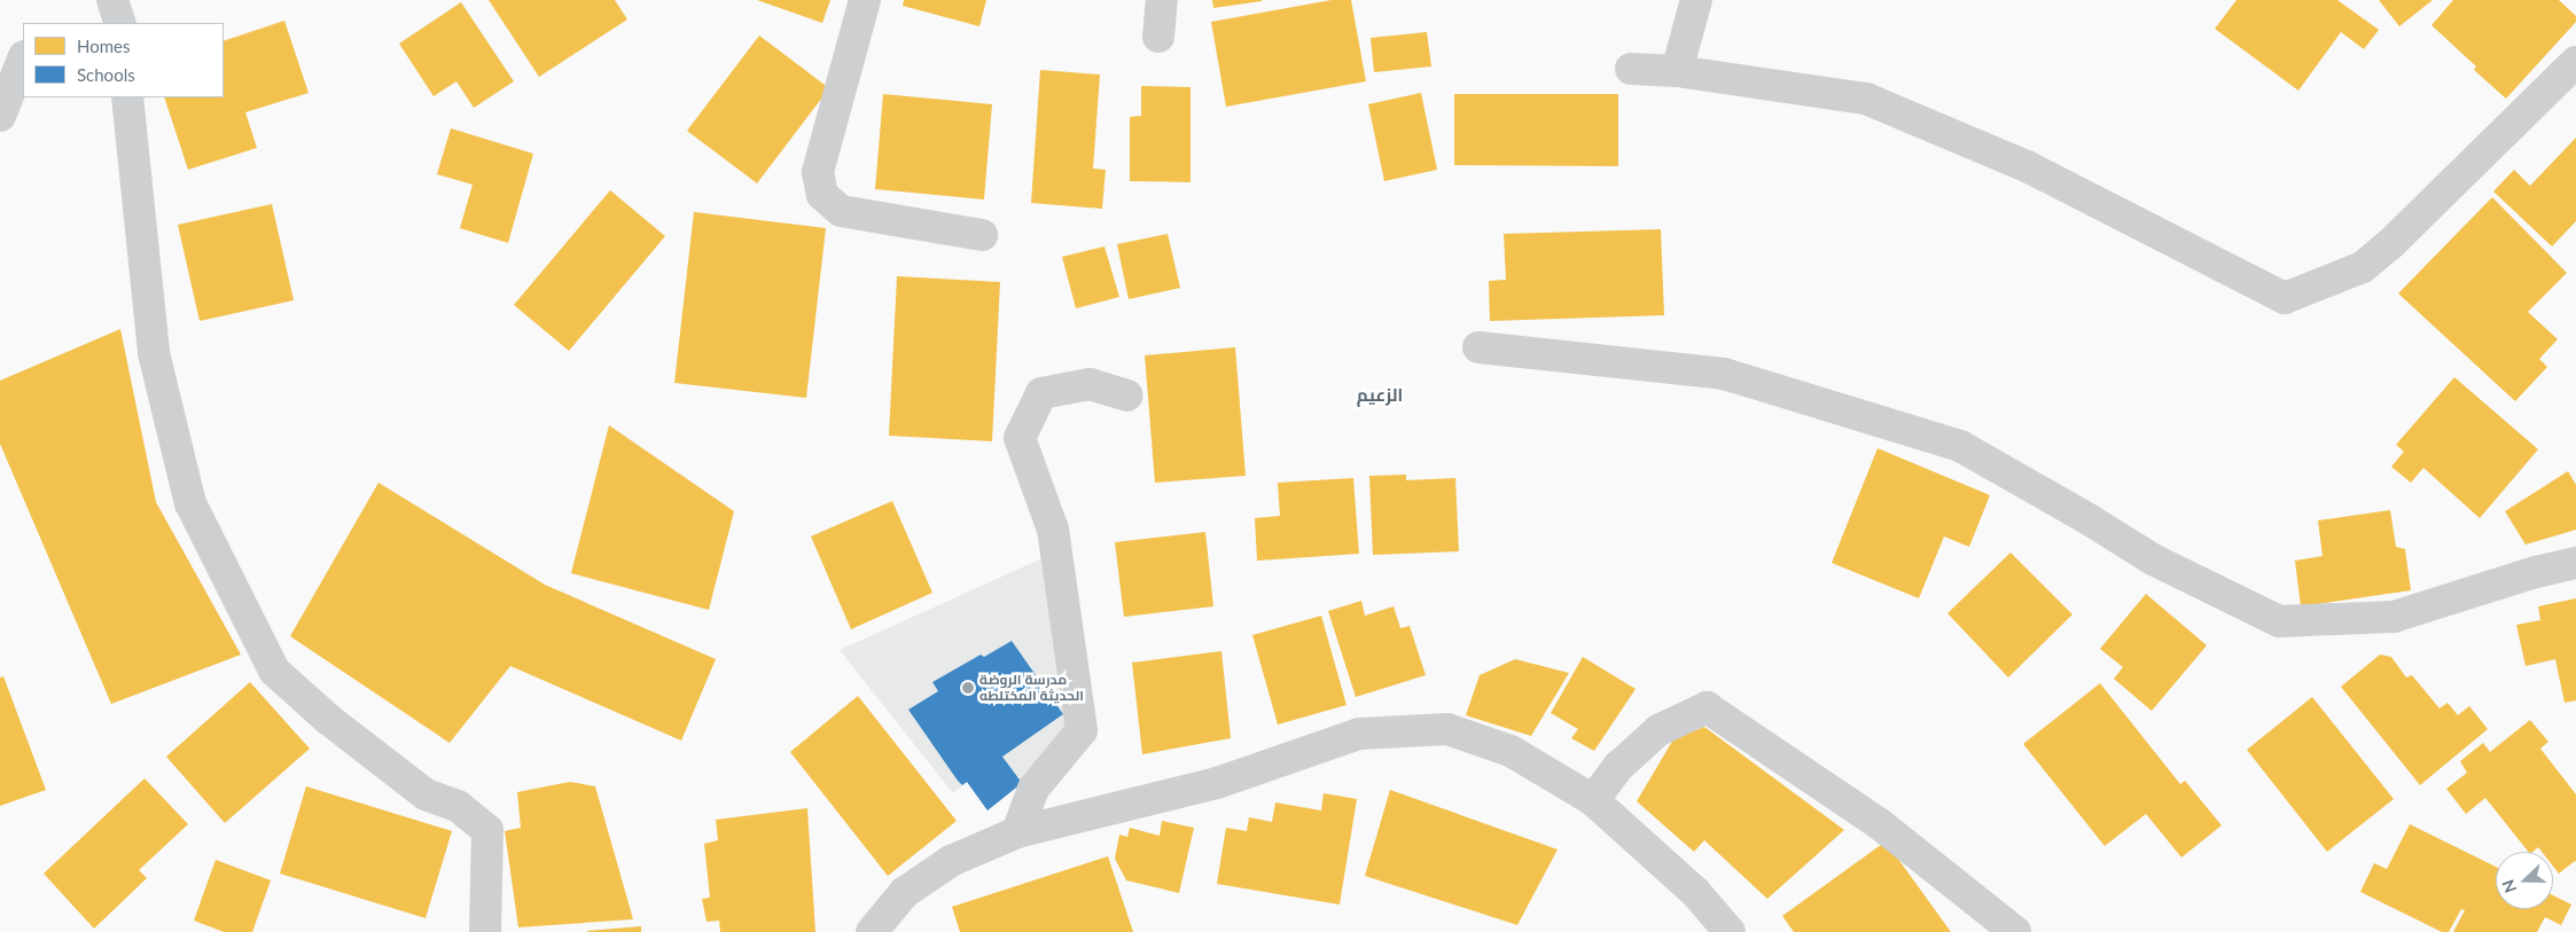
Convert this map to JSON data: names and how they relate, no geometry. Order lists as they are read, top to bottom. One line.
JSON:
{"districts":["الزعيم"],"places":["مدرسة الروضة الحديثة المختلطه"],"legend":["Homes","Schools"],"north":"left"}
